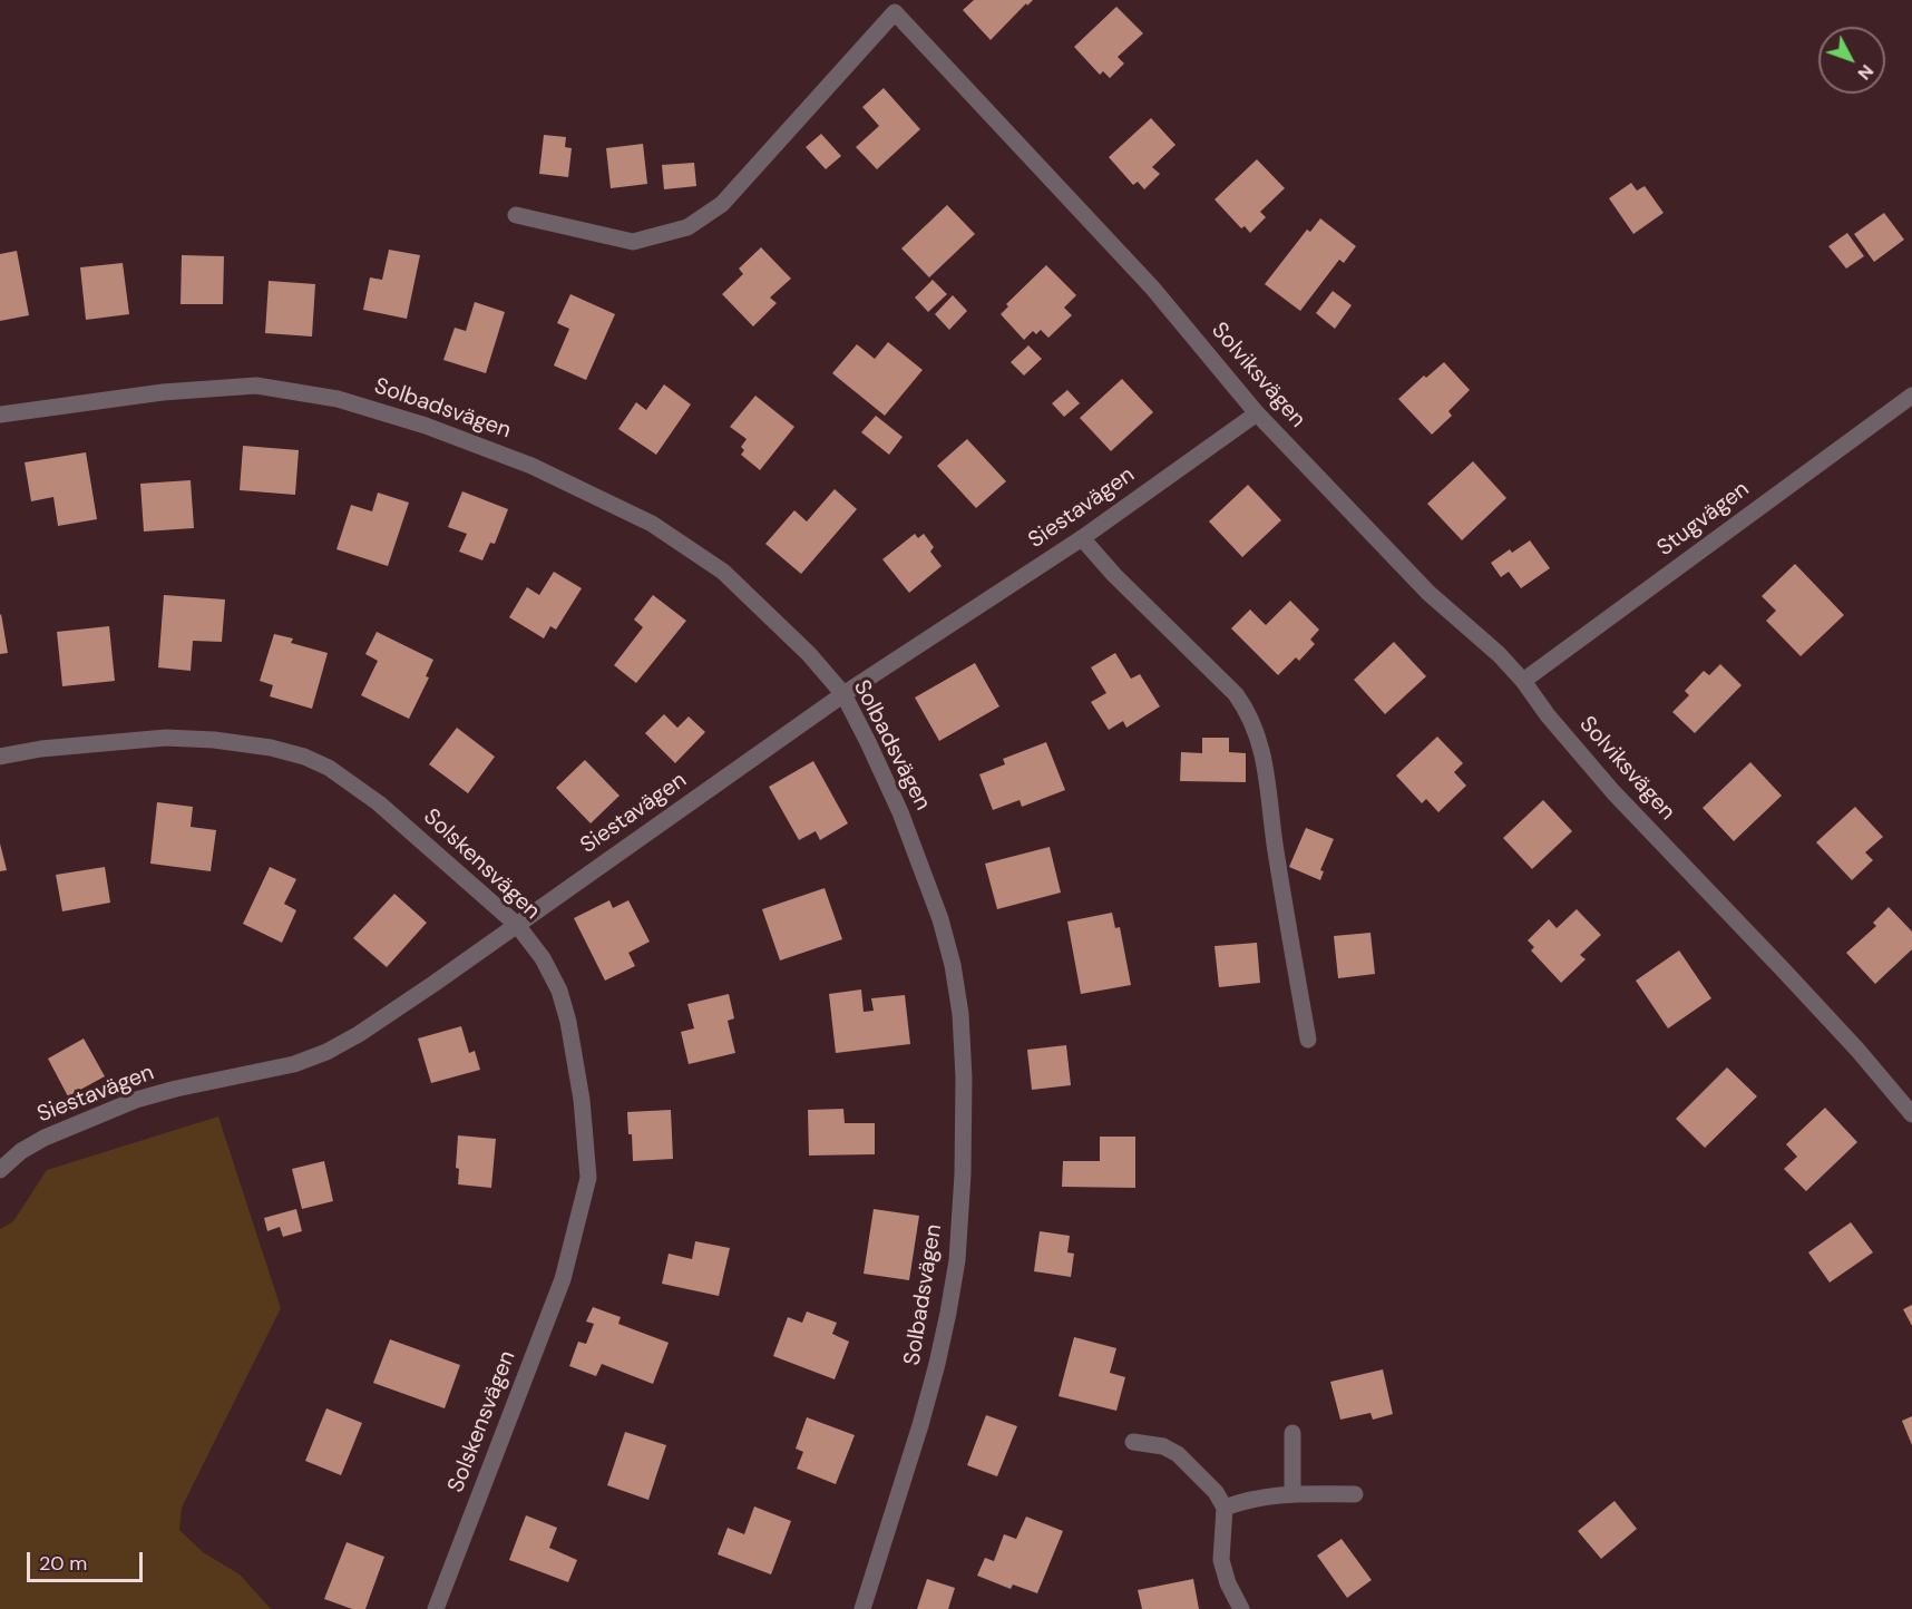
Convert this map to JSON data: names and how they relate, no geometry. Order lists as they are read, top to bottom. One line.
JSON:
{"streets":{"street":["Solviksvägen","Solbadsvägen","Siestavägen","Stugvägen","Solskensvägen"]},"crossings":[["Solviksvägen","Siestavägen"],["Solviksvägen","Stugvägen"],["Solbadsvägen","Siestavägen"],["Siestavägen","Solskensvägen"]],"scale_bar":"20 m","north":"bottom right"}
